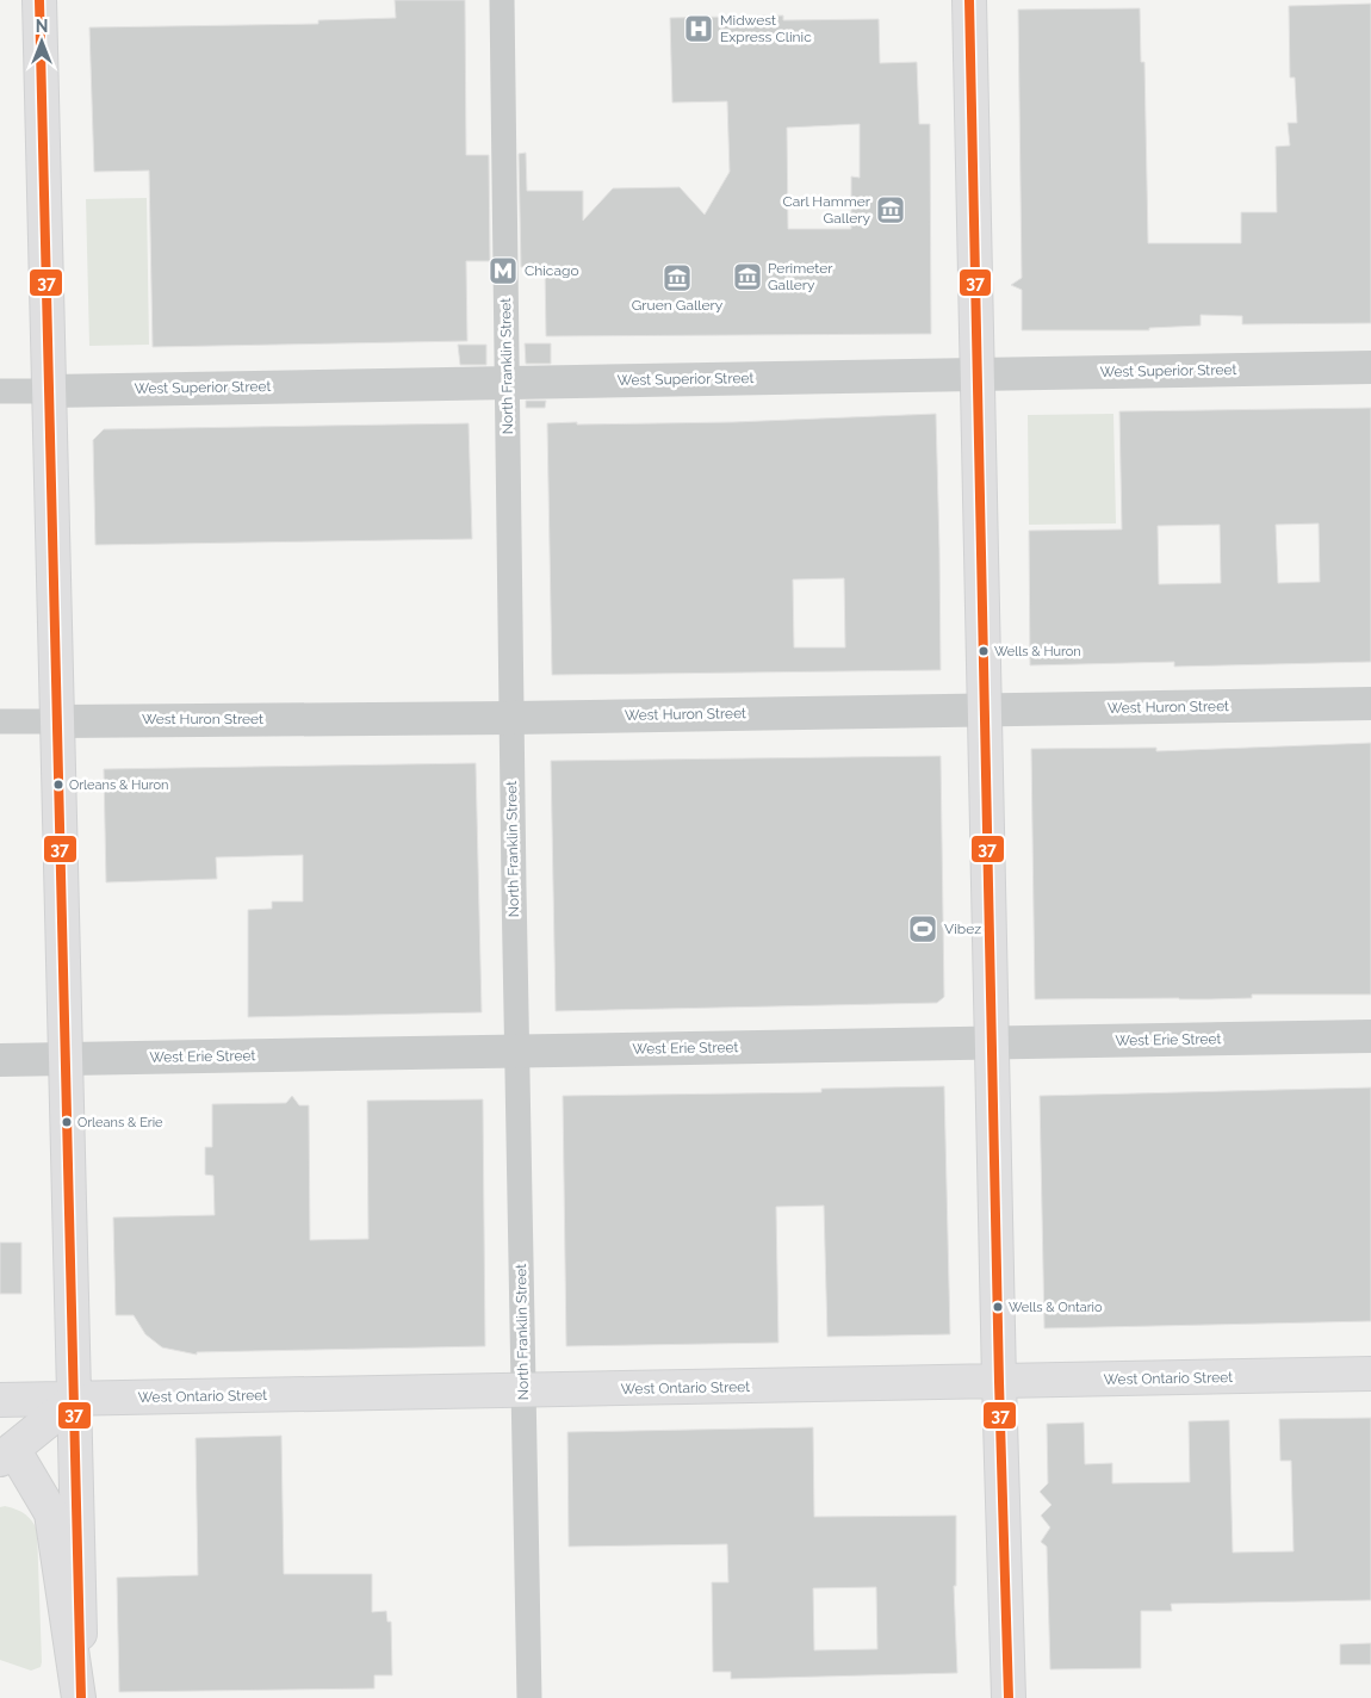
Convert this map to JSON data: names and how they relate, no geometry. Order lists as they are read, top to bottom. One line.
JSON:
{"streets":{"main road":["West Ontario Street"],"street":["North Franklin Street","West Superior Street","West Huron Street","West Erie Street"]},"crossings":[["North Franklin Street","West Superior Street"],["North Franklin Street","West Huron Street"],["North Franklin Street","West Erie Street"],["North Franklin Street","West Ontario Street"]],"places":{"hospital":["Midwest Express Clinic"],"museum":["Carl Hammer Gallery","Perimeter Gallery","Gruen Gallery"],"metro station":["Chicago"],"other":["Wells & Huron","Orleans & Huron","Orleans & Erie","Wells & Ontario"],"sports":["Vibez"]},"lines":["transit line 37"],"north":"top"}
